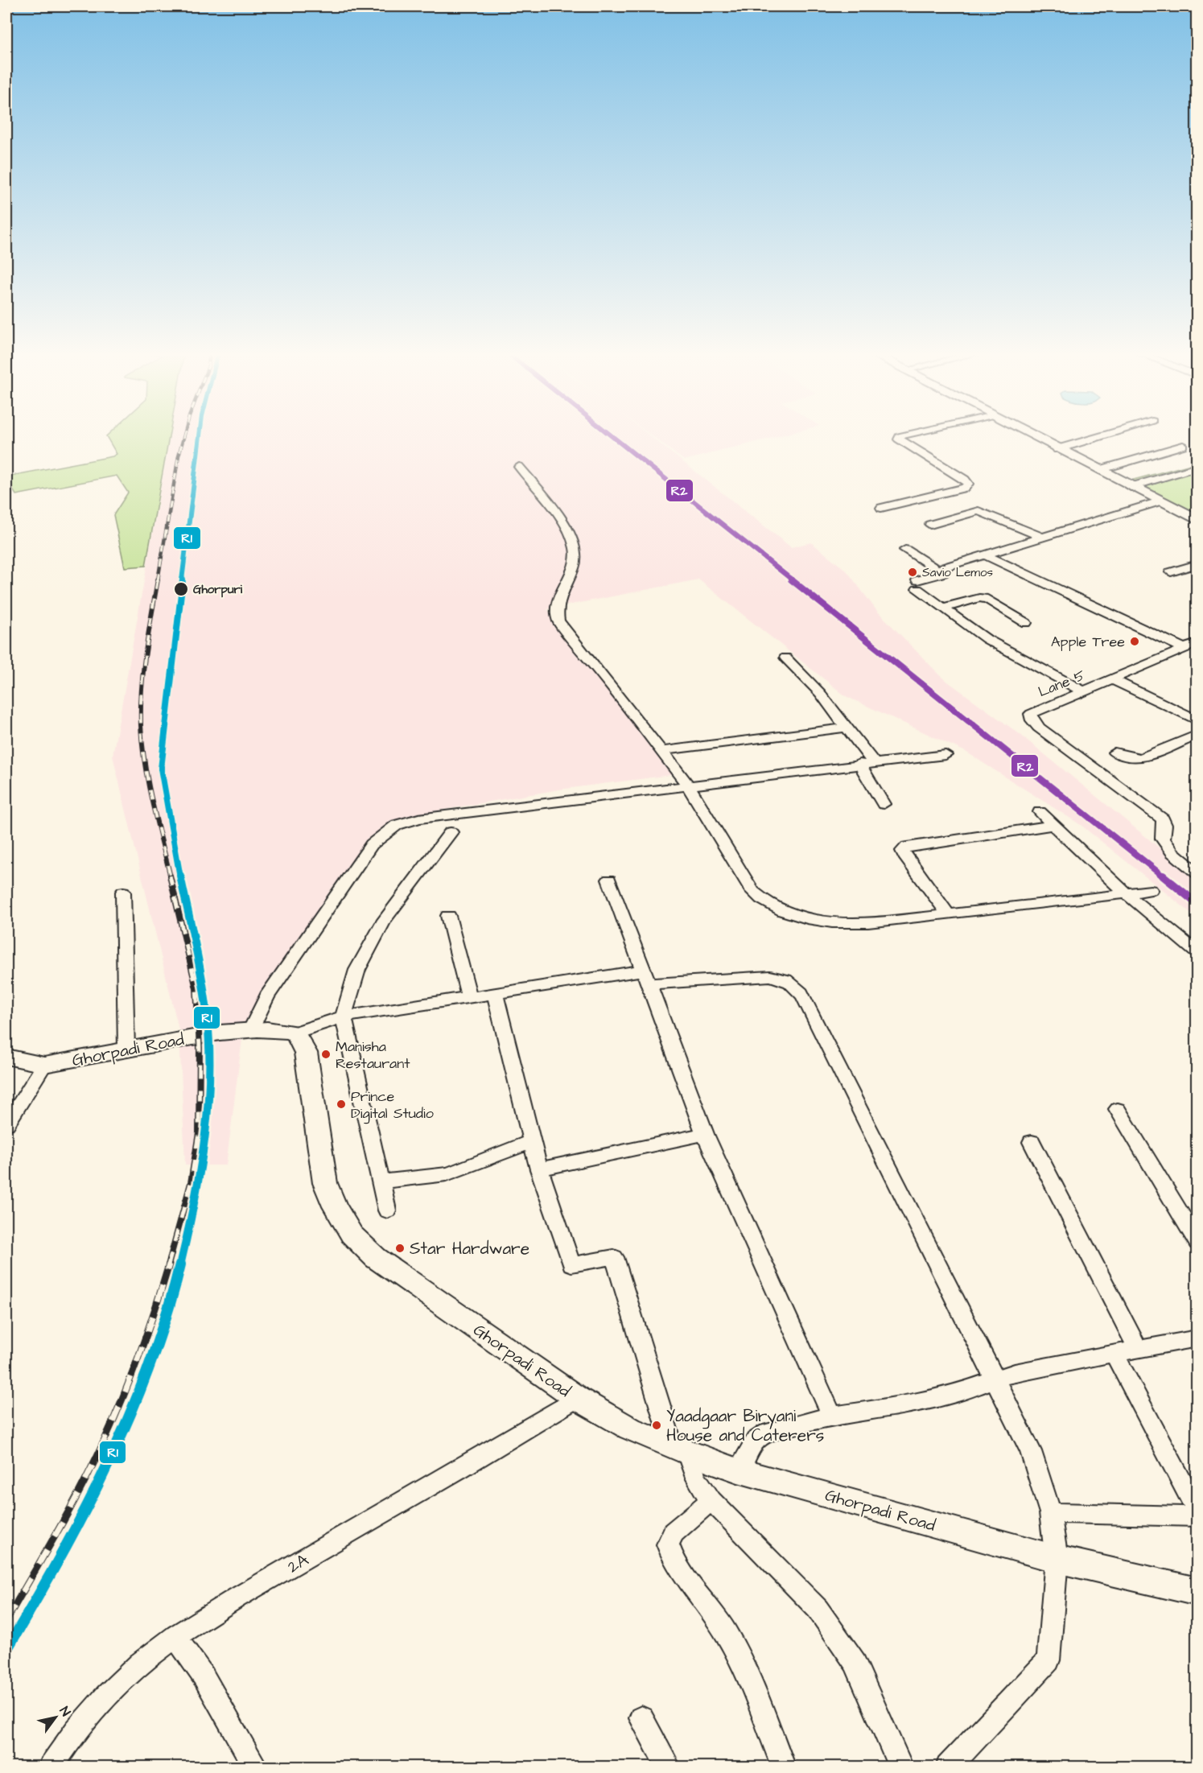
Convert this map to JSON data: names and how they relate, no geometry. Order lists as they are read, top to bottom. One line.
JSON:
{"streets":{"main road":["Ghorpadi Road"],"street":["Lane 5","2A"]},"crossings":[["Ghorpadi Road","2A"]],"places":["Savio Lemos","Ghorpuri","Apple Tree","Manisha Restaurant","Prince Digital Studio","Star Hardware","Yaadgaar Biryani House and Caterers"],"lines":["transit line R1","transit line R2"],"north":"top right"}
